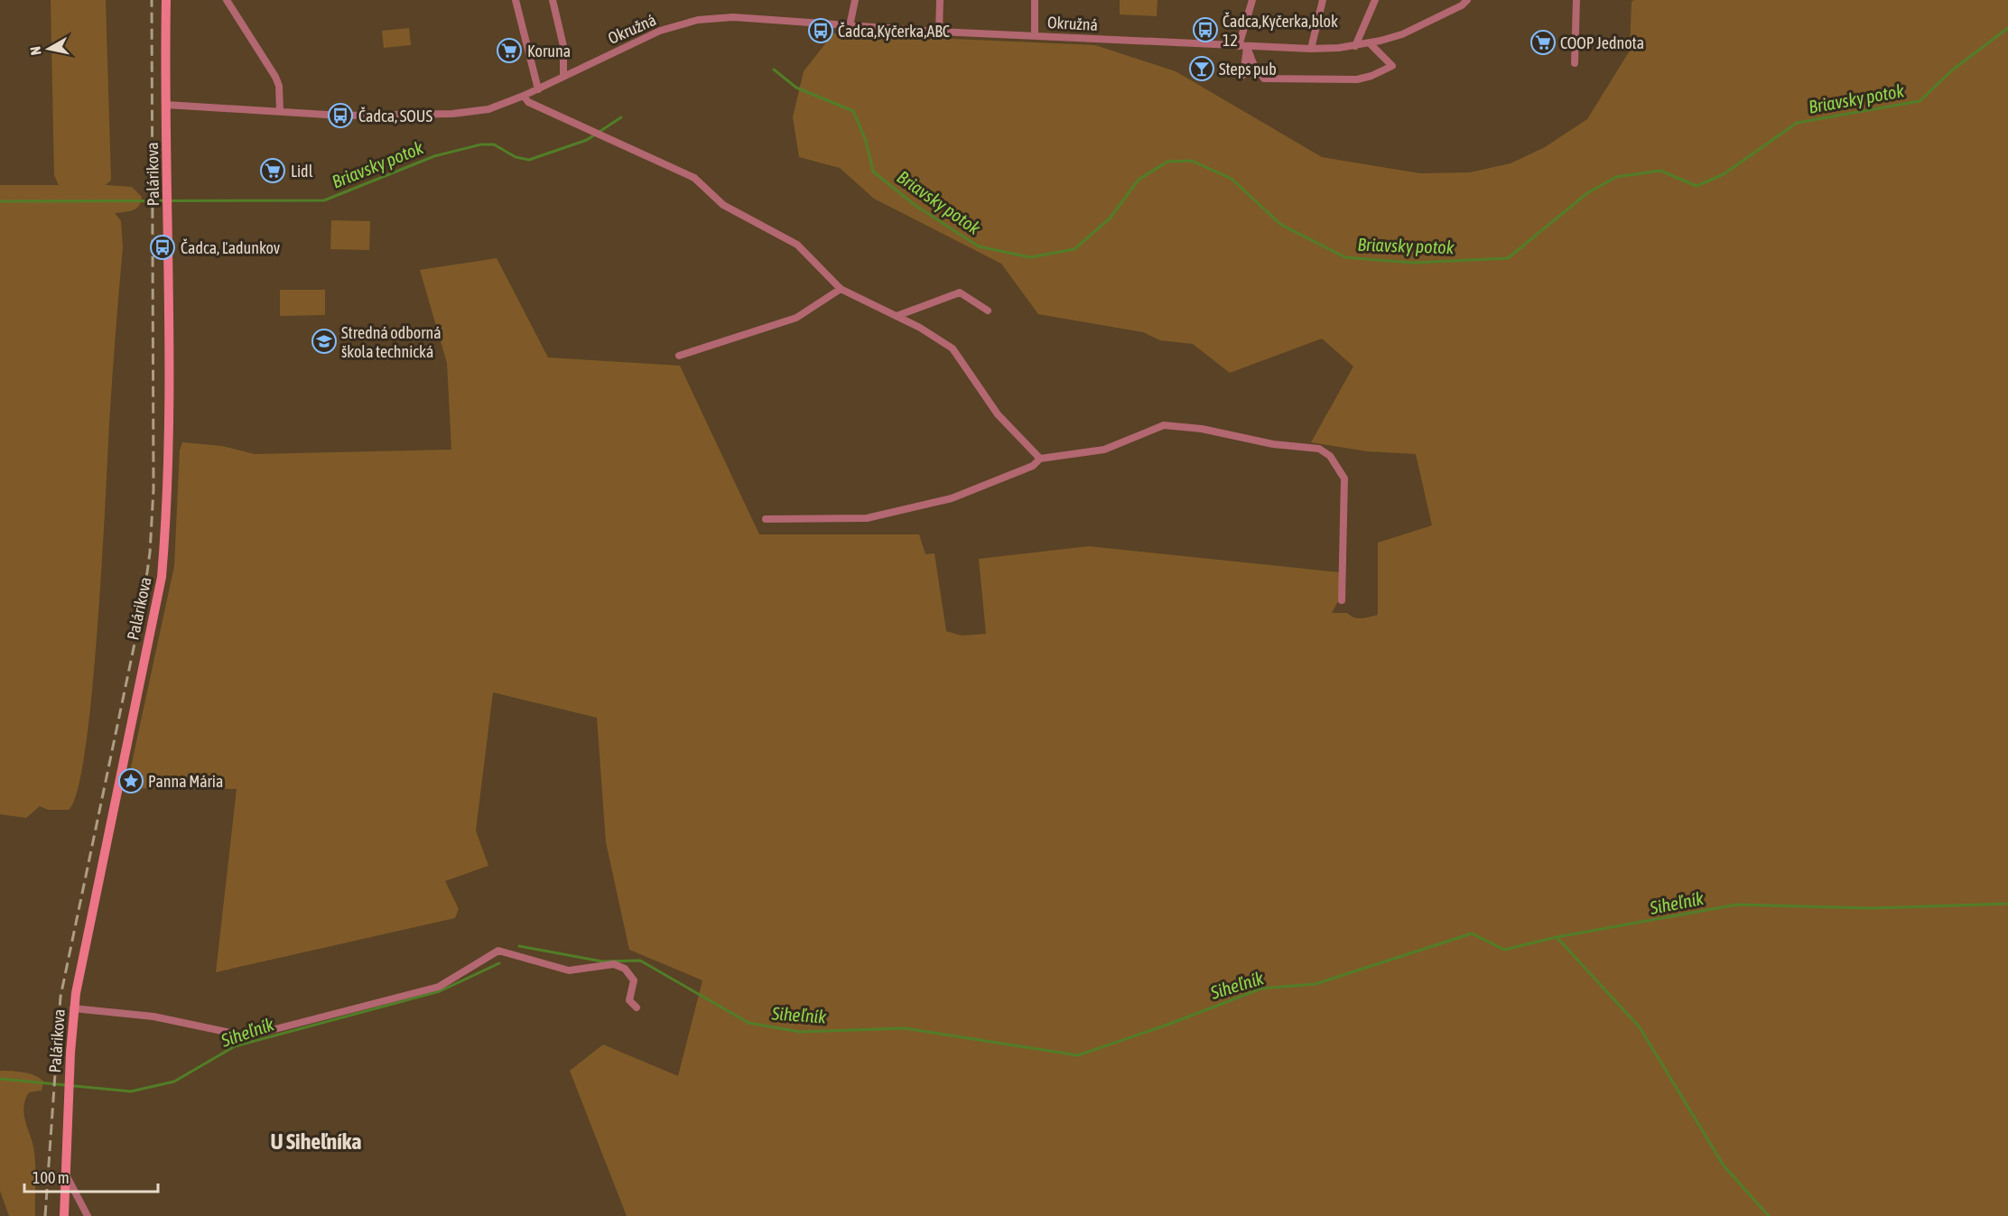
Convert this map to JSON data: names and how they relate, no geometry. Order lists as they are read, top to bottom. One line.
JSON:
{"streets":{"main road":["Palárikova"],"street":["Okružná"]},"crossings":[["Okružná","Palárikova"]],"districts":["U Siheľníka"],"water":["Briavsky potok","Siheľník"],"places":{"bus stop":["Čadca,Kyčerka,blok 12","Čadca,Kyčerka,ABC","Čadca, SOUS","Čadca, Ľadunkov"],"supermarket":["COOP Jednota","Koruna","Lidl"],"bar":["Steps pub"],"school or university":["Stredná odborná škola technická"],"place":["Panna Mária"]},"scale_bar":"100 m","north":"left"}
